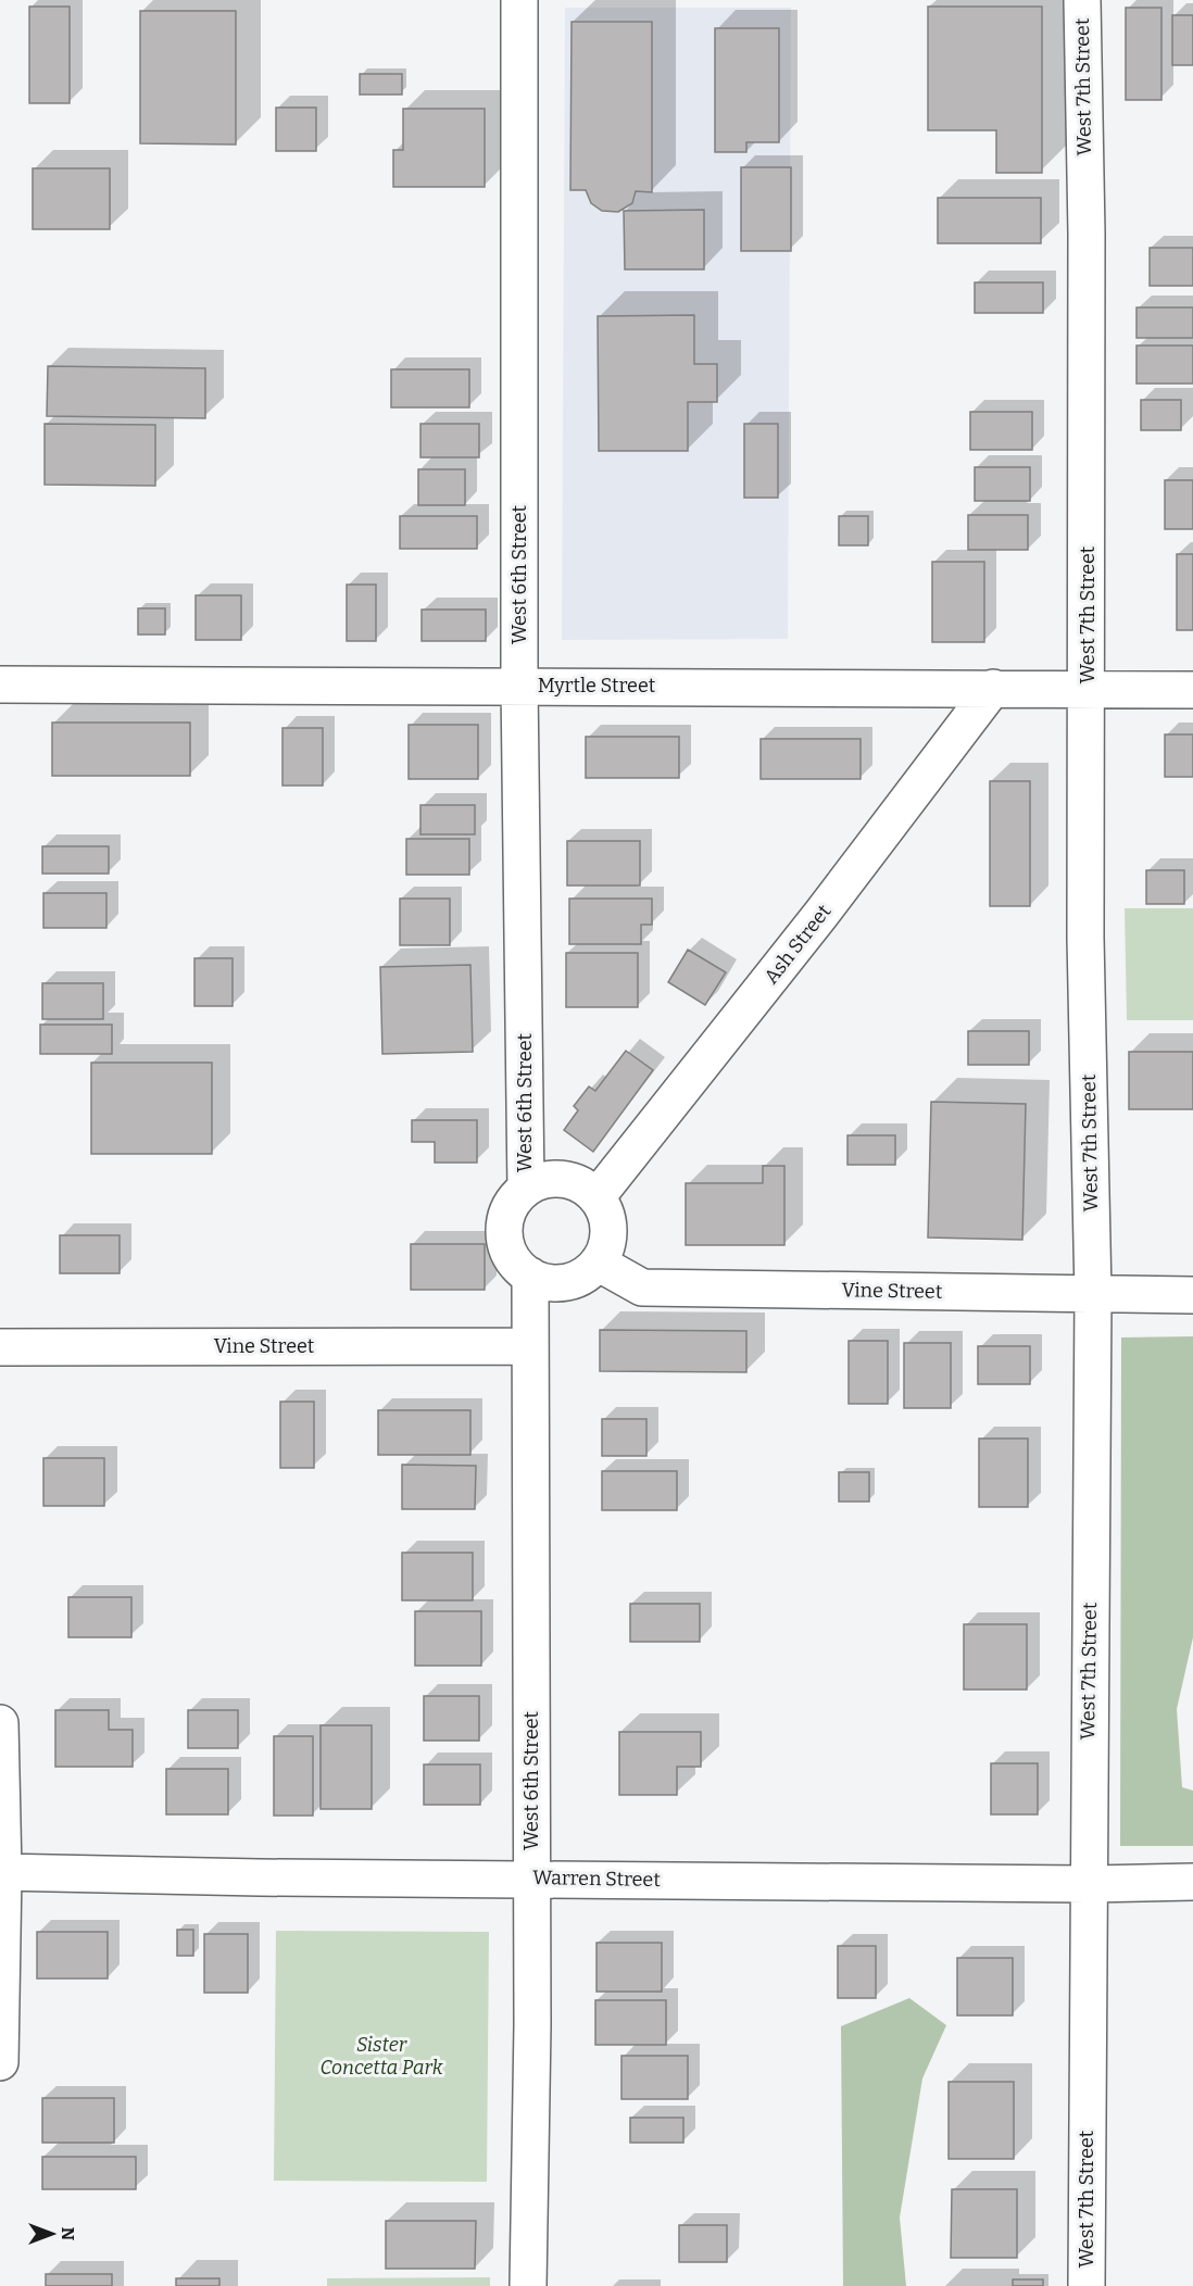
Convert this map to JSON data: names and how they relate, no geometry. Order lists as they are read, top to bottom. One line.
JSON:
{"streets":{"street":["West 7th Street","West 6th Street","Myrtle Street","Ash Street","Vine Street","Warren Street"]},"crossings":[["West 7th Street","Myrtle Street"],["West 7th Street","Vine Street"],["West 7th Street","Warren Street"],["West 6th Street","Myrtle Street"],["West 6th Street","Ash Street"],["West 6th Street","Vine Street"],["West 6th Street","Warren Street"],["Myrtle Street","Ash Street"],["Ash Street","Vine Street"]],"parks":["Sister Concetta Park"],"north":"right"}
